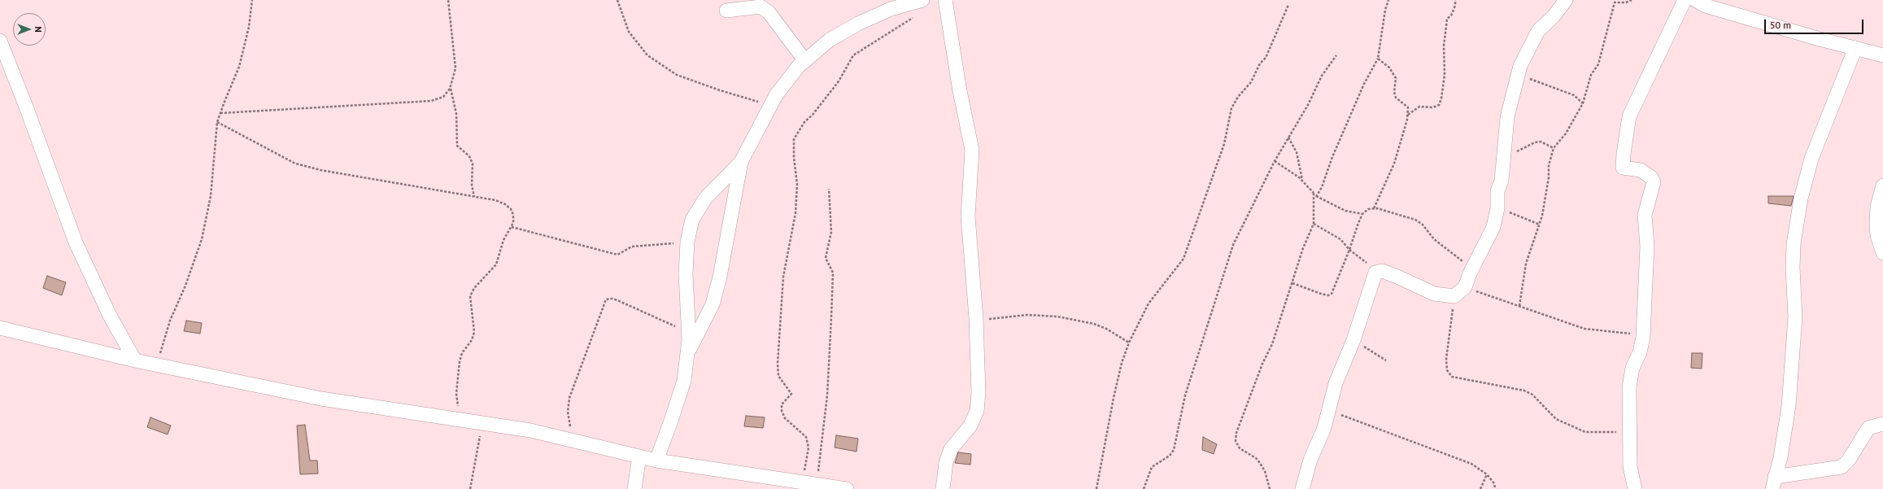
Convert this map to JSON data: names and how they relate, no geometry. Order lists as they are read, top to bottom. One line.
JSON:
{"scale_bar":"50 m","north":"right"}
